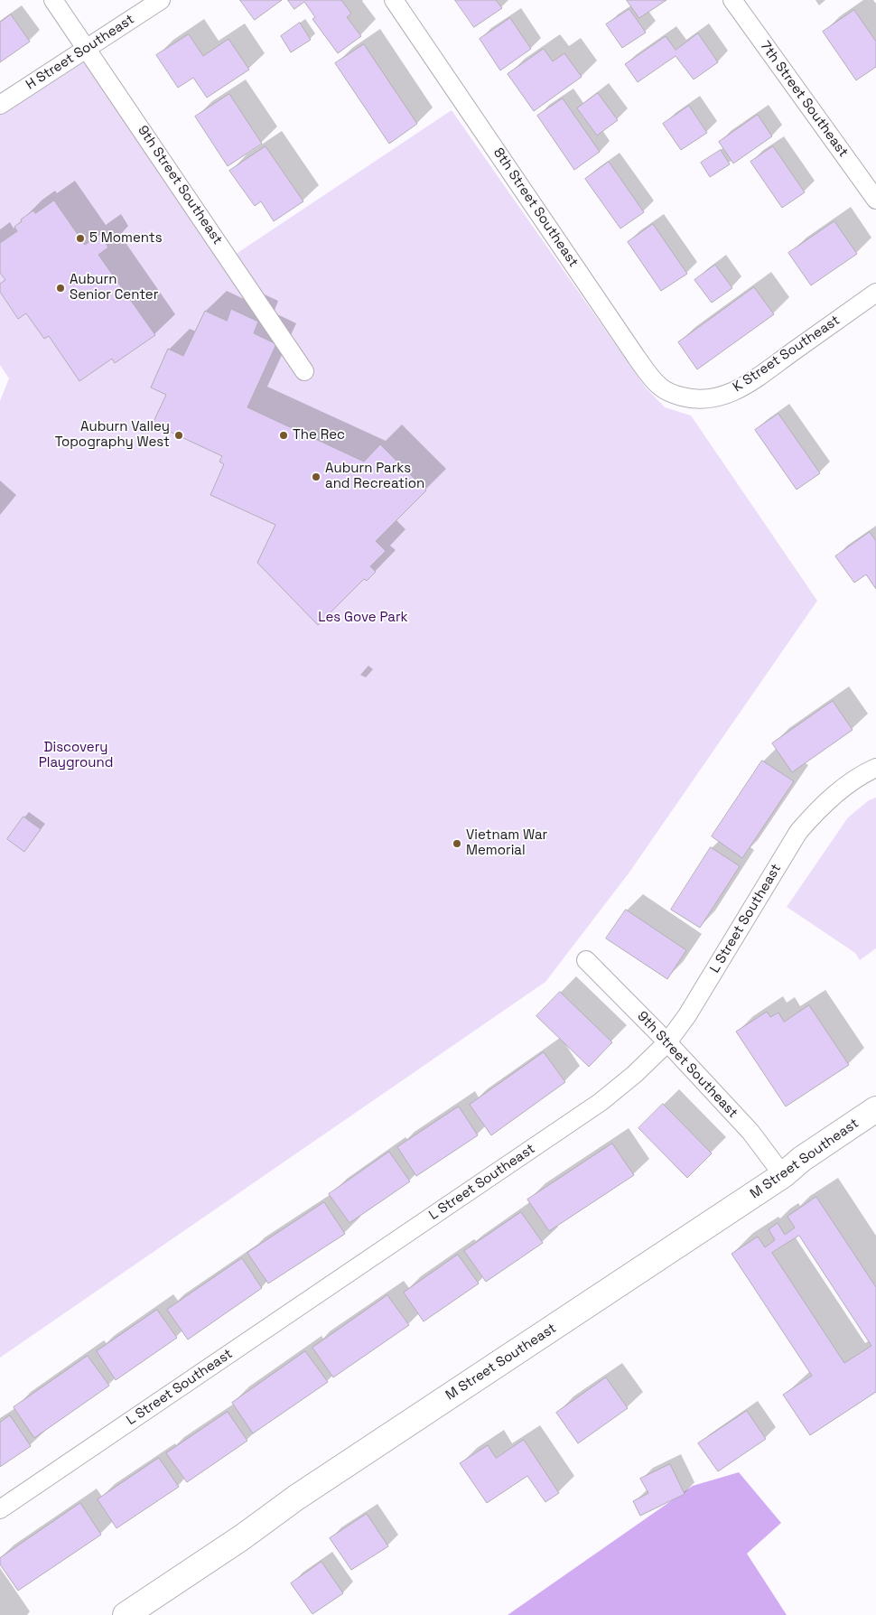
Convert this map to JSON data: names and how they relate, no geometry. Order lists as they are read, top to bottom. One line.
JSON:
{"streets":{"main road":["M Street Southeast"],"street":["H Street Southeast","7th Street Southeast","9th Street Southeast","8th Street Southeast","K Street Southeast","L Street Southeast"]},"crossings":[["H Street Southeast","9th Street Southeast"],["9th Street Southeast","L Street Southeast"],["9th Street Southeast","M Street Southeast"],["8th Street Southeast","K Street Southeast"]],"parks":["Les Gove Park","Discovery Playground"],"places":["5 Moments","Auburn Senior Center","Auburn Valley Topography West","The Rec","Auburn Parks and Recreation","Vietnam War Memorial"]}
